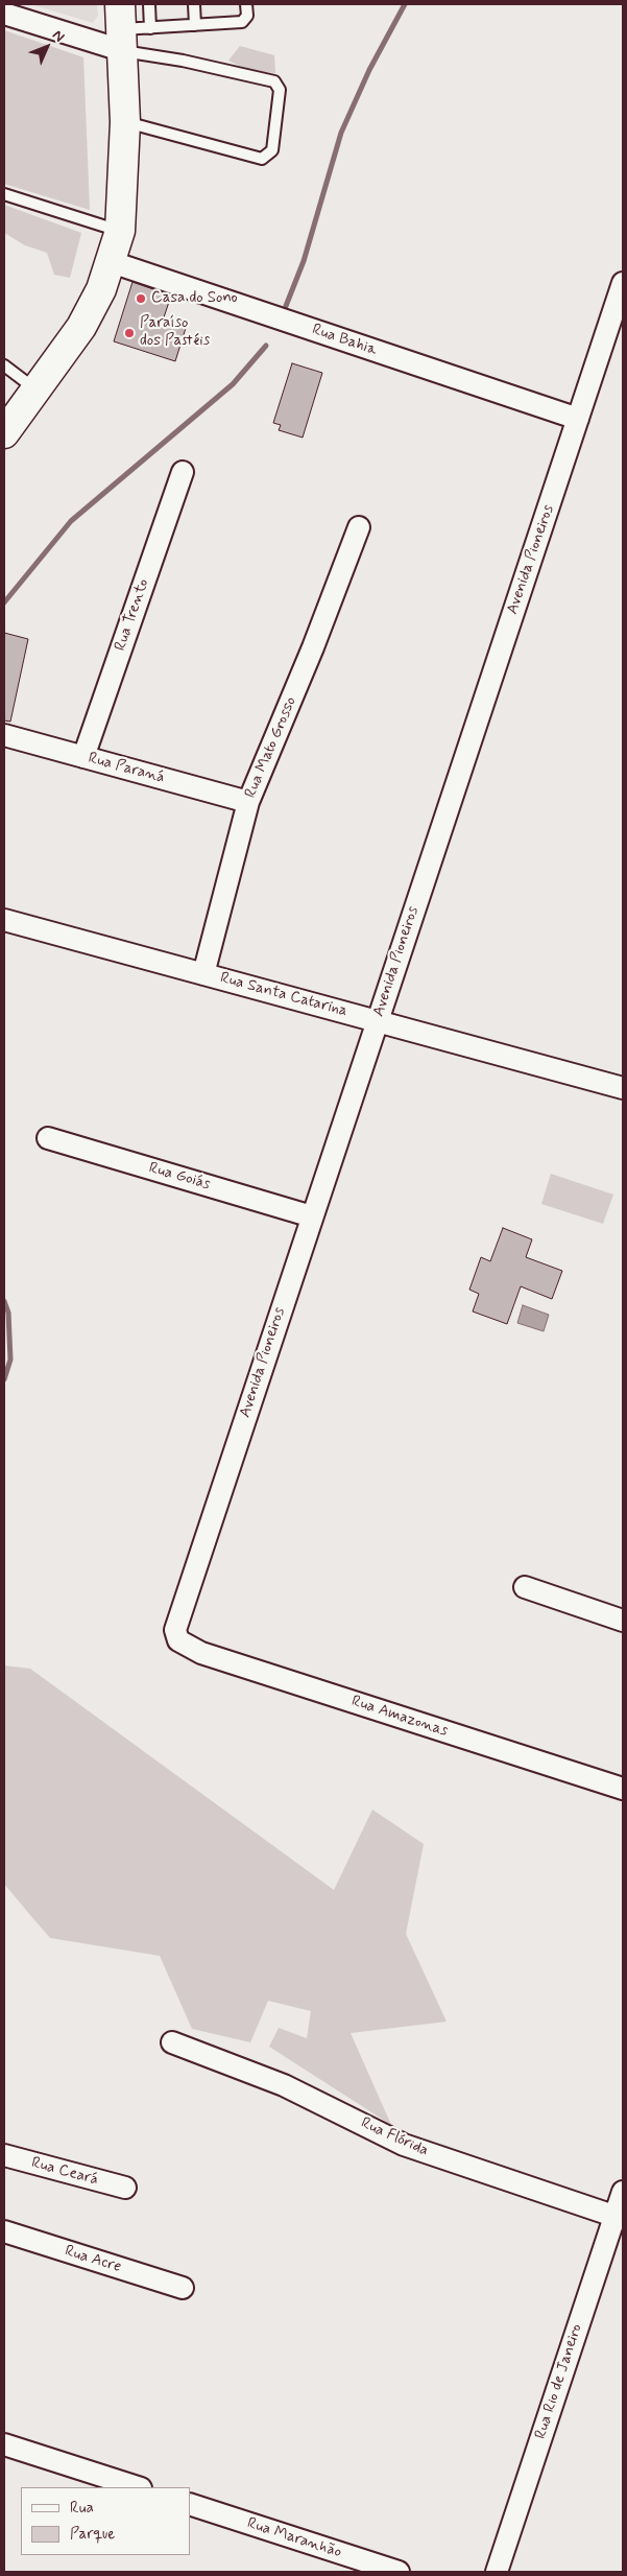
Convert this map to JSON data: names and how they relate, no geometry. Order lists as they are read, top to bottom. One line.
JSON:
{"streets":{"street":["Rua Bahia","Avenida Pioneiros","Rua Trento","Rua Mato Grosso","Rua Paraná","Rua Santa Catarina","Rua Goiás","Rua Amazonas","Rua Flórida","Rua Ceará","Rua Acre","Rua Rio de Janeiro","Rua Maranhão"]},"crossings":[["Rua Bahia","Avenida Pioneiros"],["Avenida Pioneiros","Rua Santa Catarina"],["Avenida Pioneiros","Rua Goiás"],["Avenida Pioneiros","Rua Amazonas"],["Rua Trento","Rua Paraná"],["Rua Mato Grosso","Rua Paraná"],["Rua Mato Grosso","Rua Santa Catarina"],["Rua Flórida","Rua Rio de Janeiro"]],"places":["Casa do Sono","Paraíso dos Pastéis"],"legend":["Rua","Parque"],"north":"top right"}
